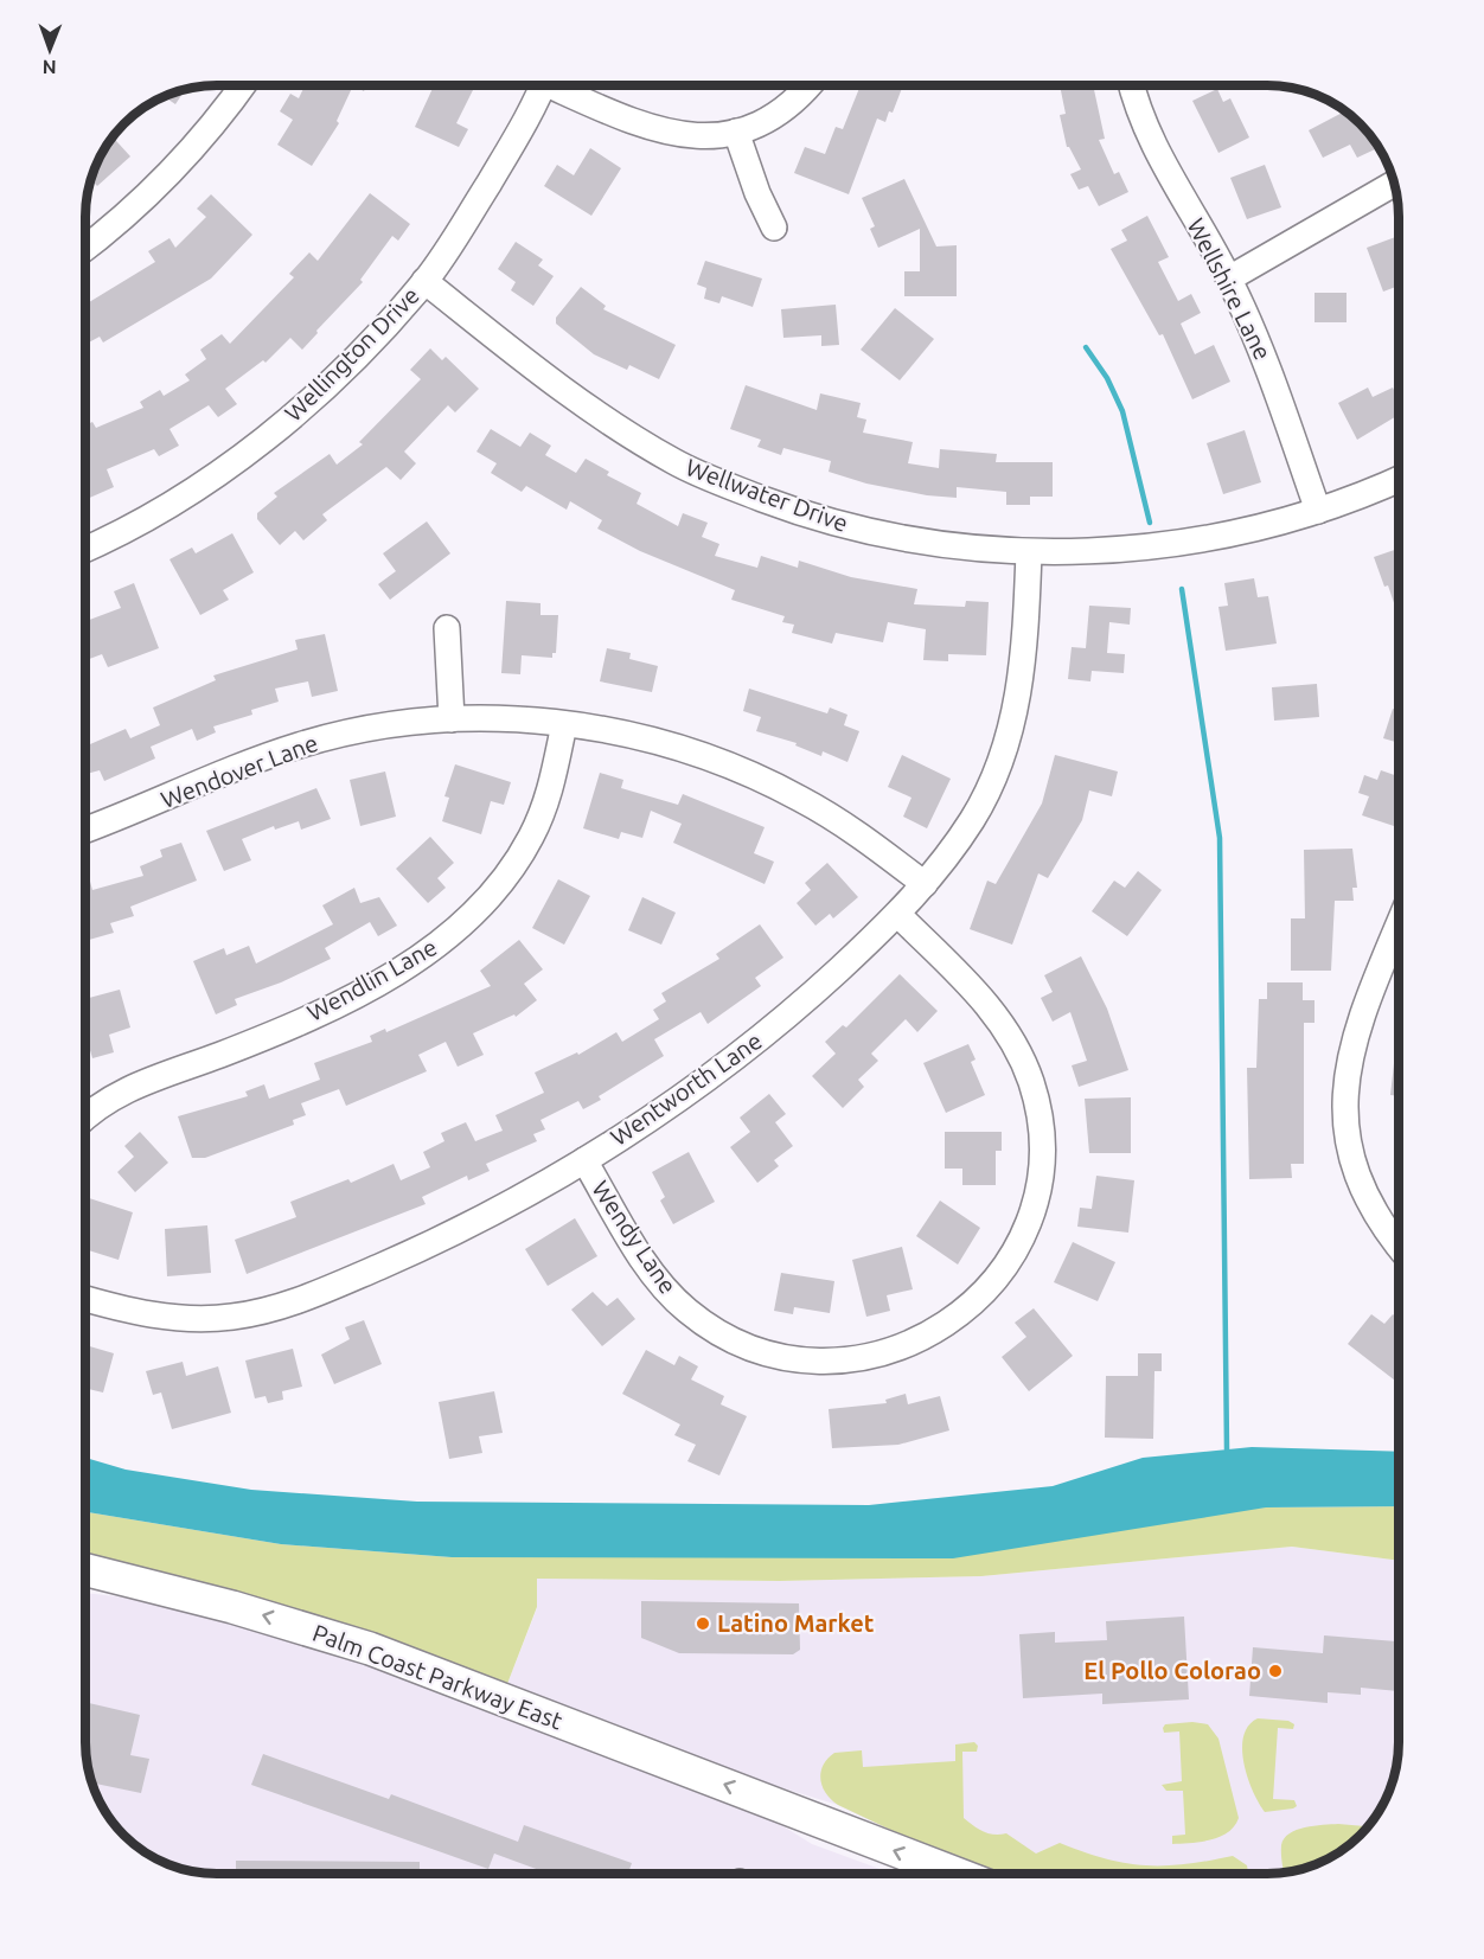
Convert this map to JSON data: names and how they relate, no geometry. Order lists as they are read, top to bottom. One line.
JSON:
{"streets":{"main road":["Palm Coast Parkway East"],"street":["Wellshire Lane","Wellington Drive","Wellwater Drive","Wendover Lane","Wendlin Lane","Wentworth Lane","Wendy Lane"]},"crossings":[["Wellshire Lane","Wellwater Drive"],["Wellington Drive","Wellwater Drive"],["Wellwater Drive","Wentworth Lane"],["Wendover Lane","Wendlin Lane"],["Wendover Lane","Wentworth Lane"],["Wentworth Lane","Wendy Lane"]],"one_way":["Palm Coast Parkway East"],"places":["Latino Market","El Pollo Colorao"],"north":"bottom"}
